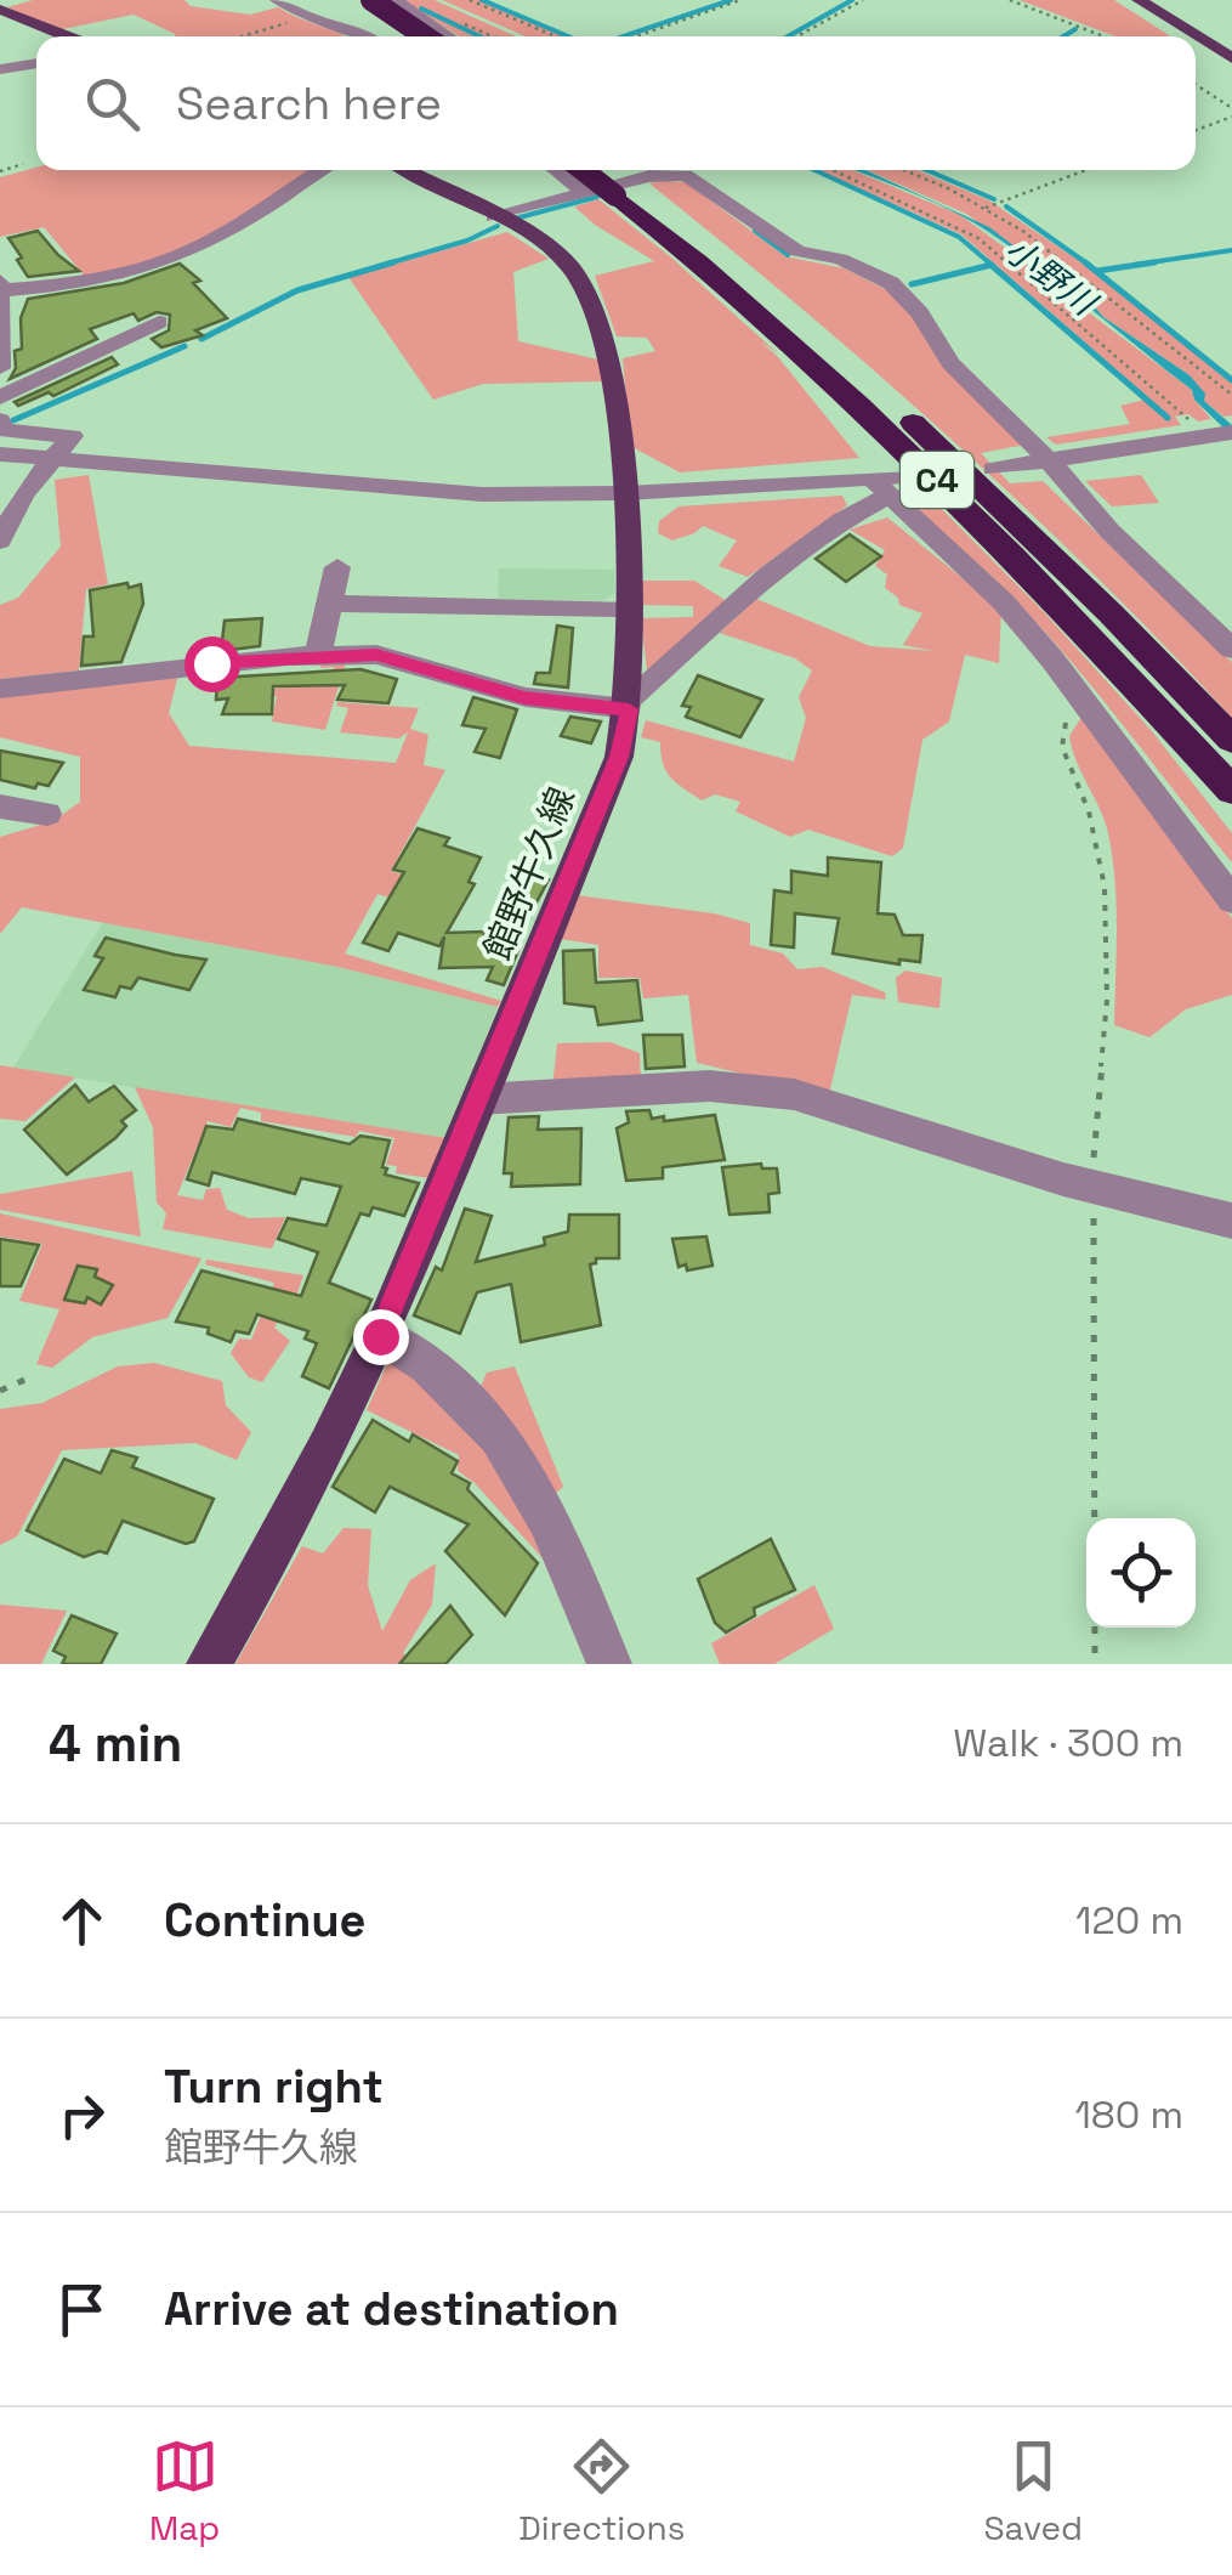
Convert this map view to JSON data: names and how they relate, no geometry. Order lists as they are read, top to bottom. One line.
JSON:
{"streets":{"highway":["C4"],"main road":["館野牛久線"]},"water":["小野川"],"page":{"search":"Search here","heading":["4 min","Walk · 300 m"],"list":[["Continue","120 m"],["Turn right","館野牛久線","180 m"],"Arrive at destination"],"nav":["Map","Directions","Saved"]}}
